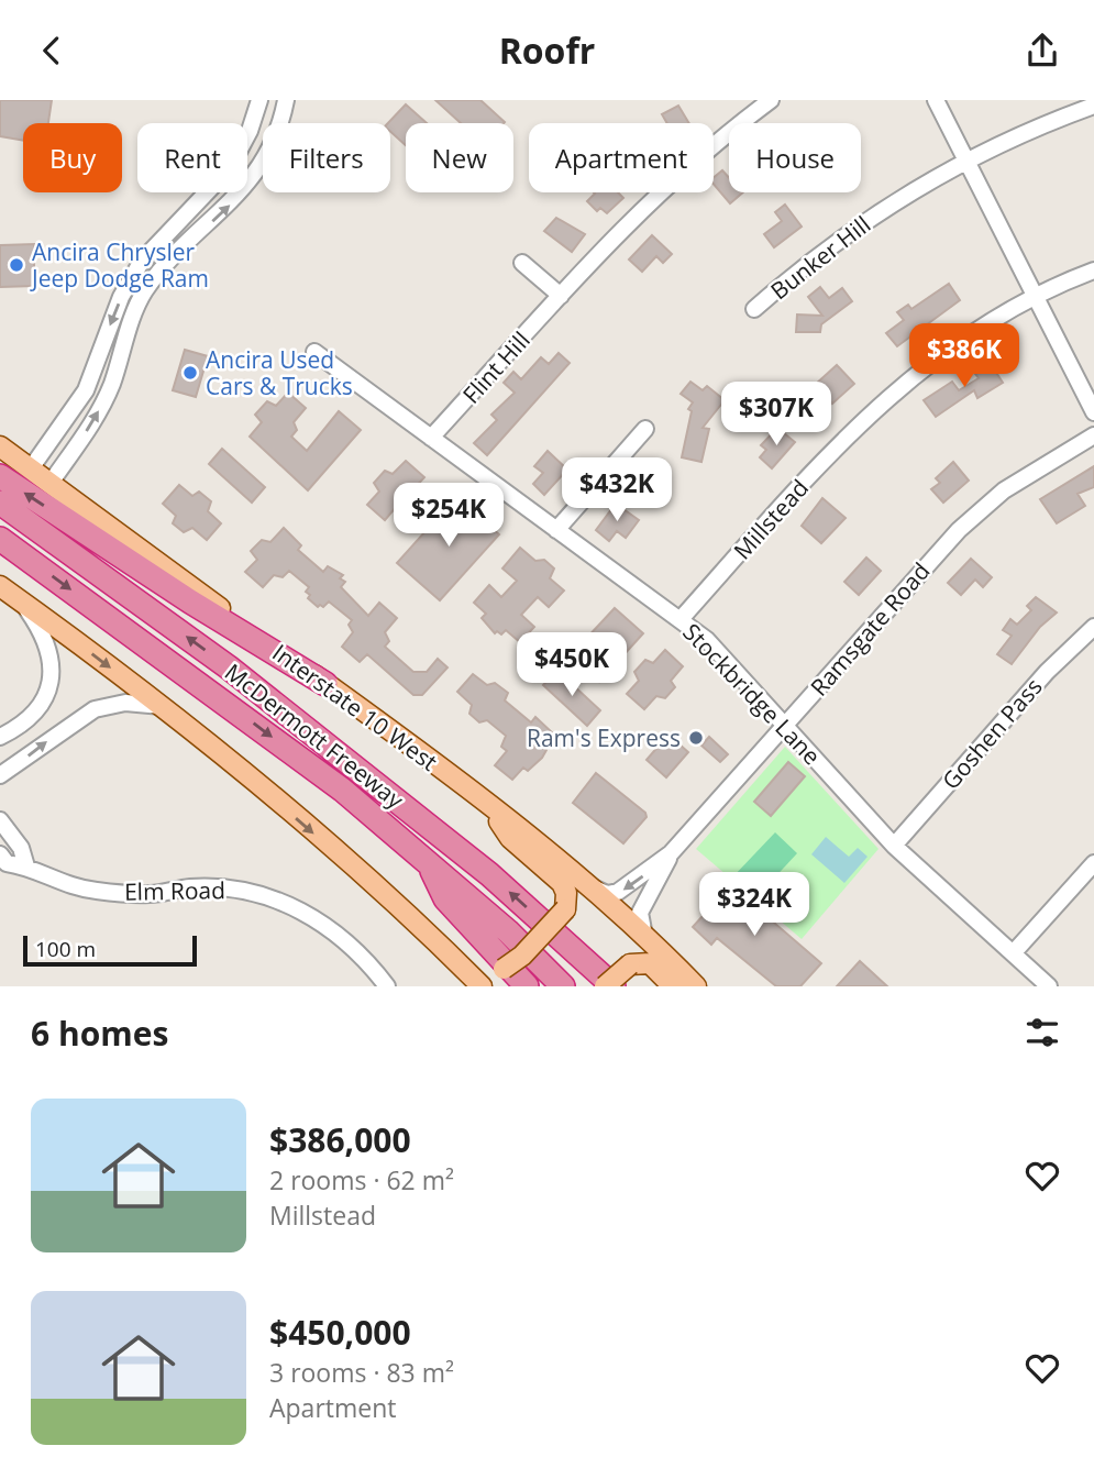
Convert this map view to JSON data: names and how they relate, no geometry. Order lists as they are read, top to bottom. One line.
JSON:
{"streets":{"highway":["McDermott Freeway"],"main road":["Interstate 10 West"],"street":["Bunker Hill","Flint Hill","Millstead","Ramsgate Road","Stockbridge Lane","Goshen Pass","Elm Road"]},"crossings":[["Flint Hill","Stockbridge Lane"],["Millstead","Stockbridge Lane"],["Ramsgate Road","Stockbridge Lane"],["Ramsgate Road","Interstate 10 West"],["Stockbridge Lane","Goshen Pass"]],"places":["Ancira Chrysler Jeep Dodge Ram","Ancira Used Cars & Trucks","Ram's Express"],"scale_bar":"100 m","page":{"header":"Roofr","chip":["Buy","Rent","Filters","New","Apartment","House"],"price":["$386K","$307K","$432K","$254K","$450K","$324K"],"scale":"100 m","heading":"6 homes","list":[{"name":"$386,000","note":"2 rooms · 62 m² · Millstead"},{"name":"$450,000","note":"3 rooms · 83 m² · Apartment"}]}}
